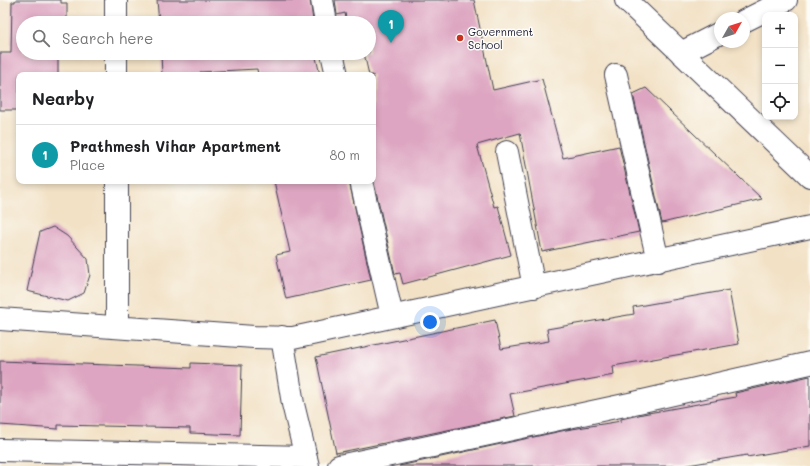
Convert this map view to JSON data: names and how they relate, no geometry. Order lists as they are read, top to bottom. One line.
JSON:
{"places":["Government School"],"north":"top right","page":{"pins":"1","map_buttons":["+","−"],"search":"Search here","heading":"Nearby","list":[{"mark":"1","name":"Prathmesh Vihar Apartment","note":"Place","value":"80 m"}]}}
